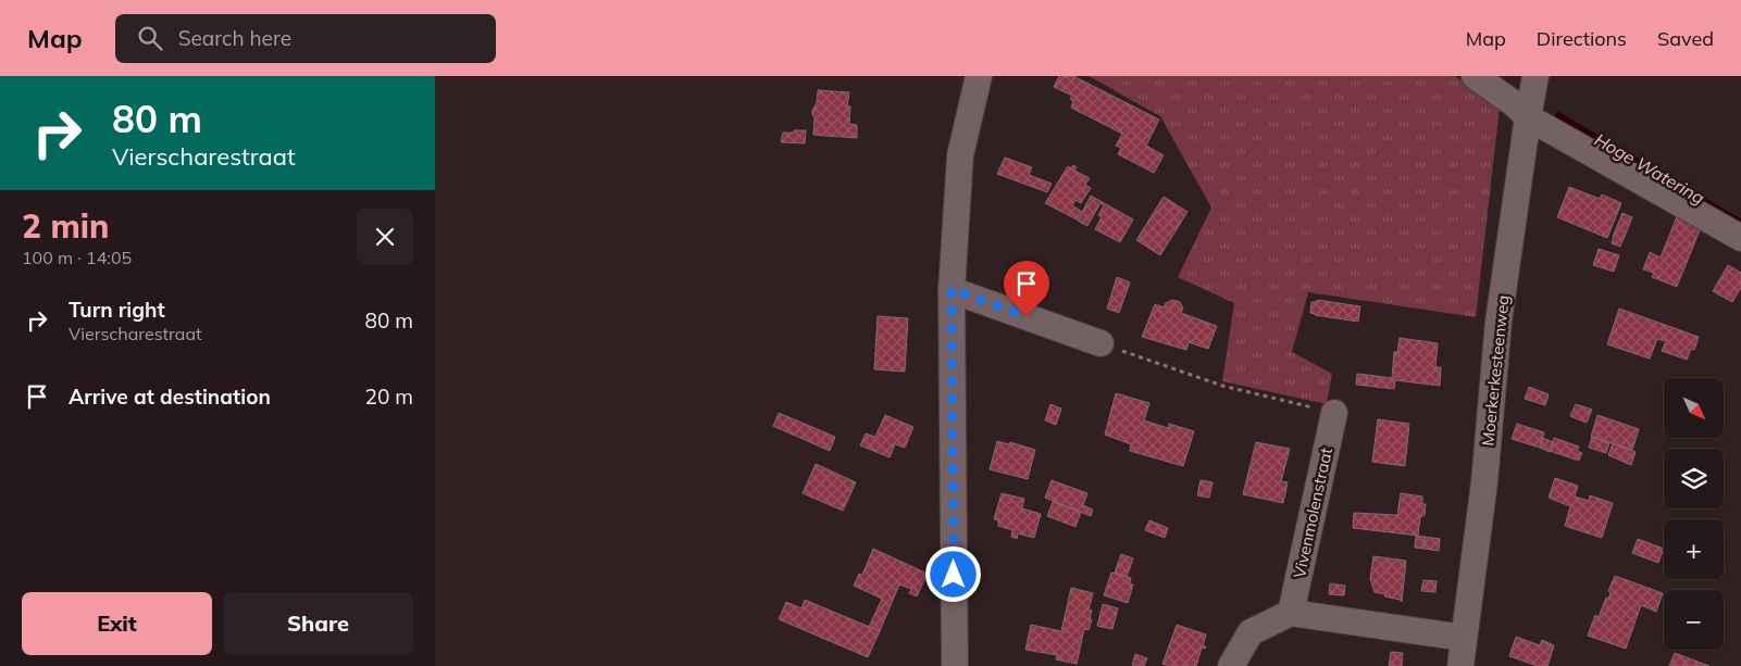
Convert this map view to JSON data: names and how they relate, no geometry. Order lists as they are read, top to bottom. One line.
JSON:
{"streets":{"street":["Moerkerkesteenweg","Vivenmolenstraat"]},"water":["Hoge Watering"],"north":"bottom right","page":{"header":"Map","search":"Search here","nav":["Map","Directions","Saved"],"turn":["80 m","Vierscharestraat"],"heading":["2 min","100 m · 14:05"],"list":[{"name":"Turn right","note":"Vierscharestraat","value":"80 m"},{"name":"Arrive at destination","value":"20 m"}],"map_buttons":["+","−"],"buttons":["Exit","Share"]}}
